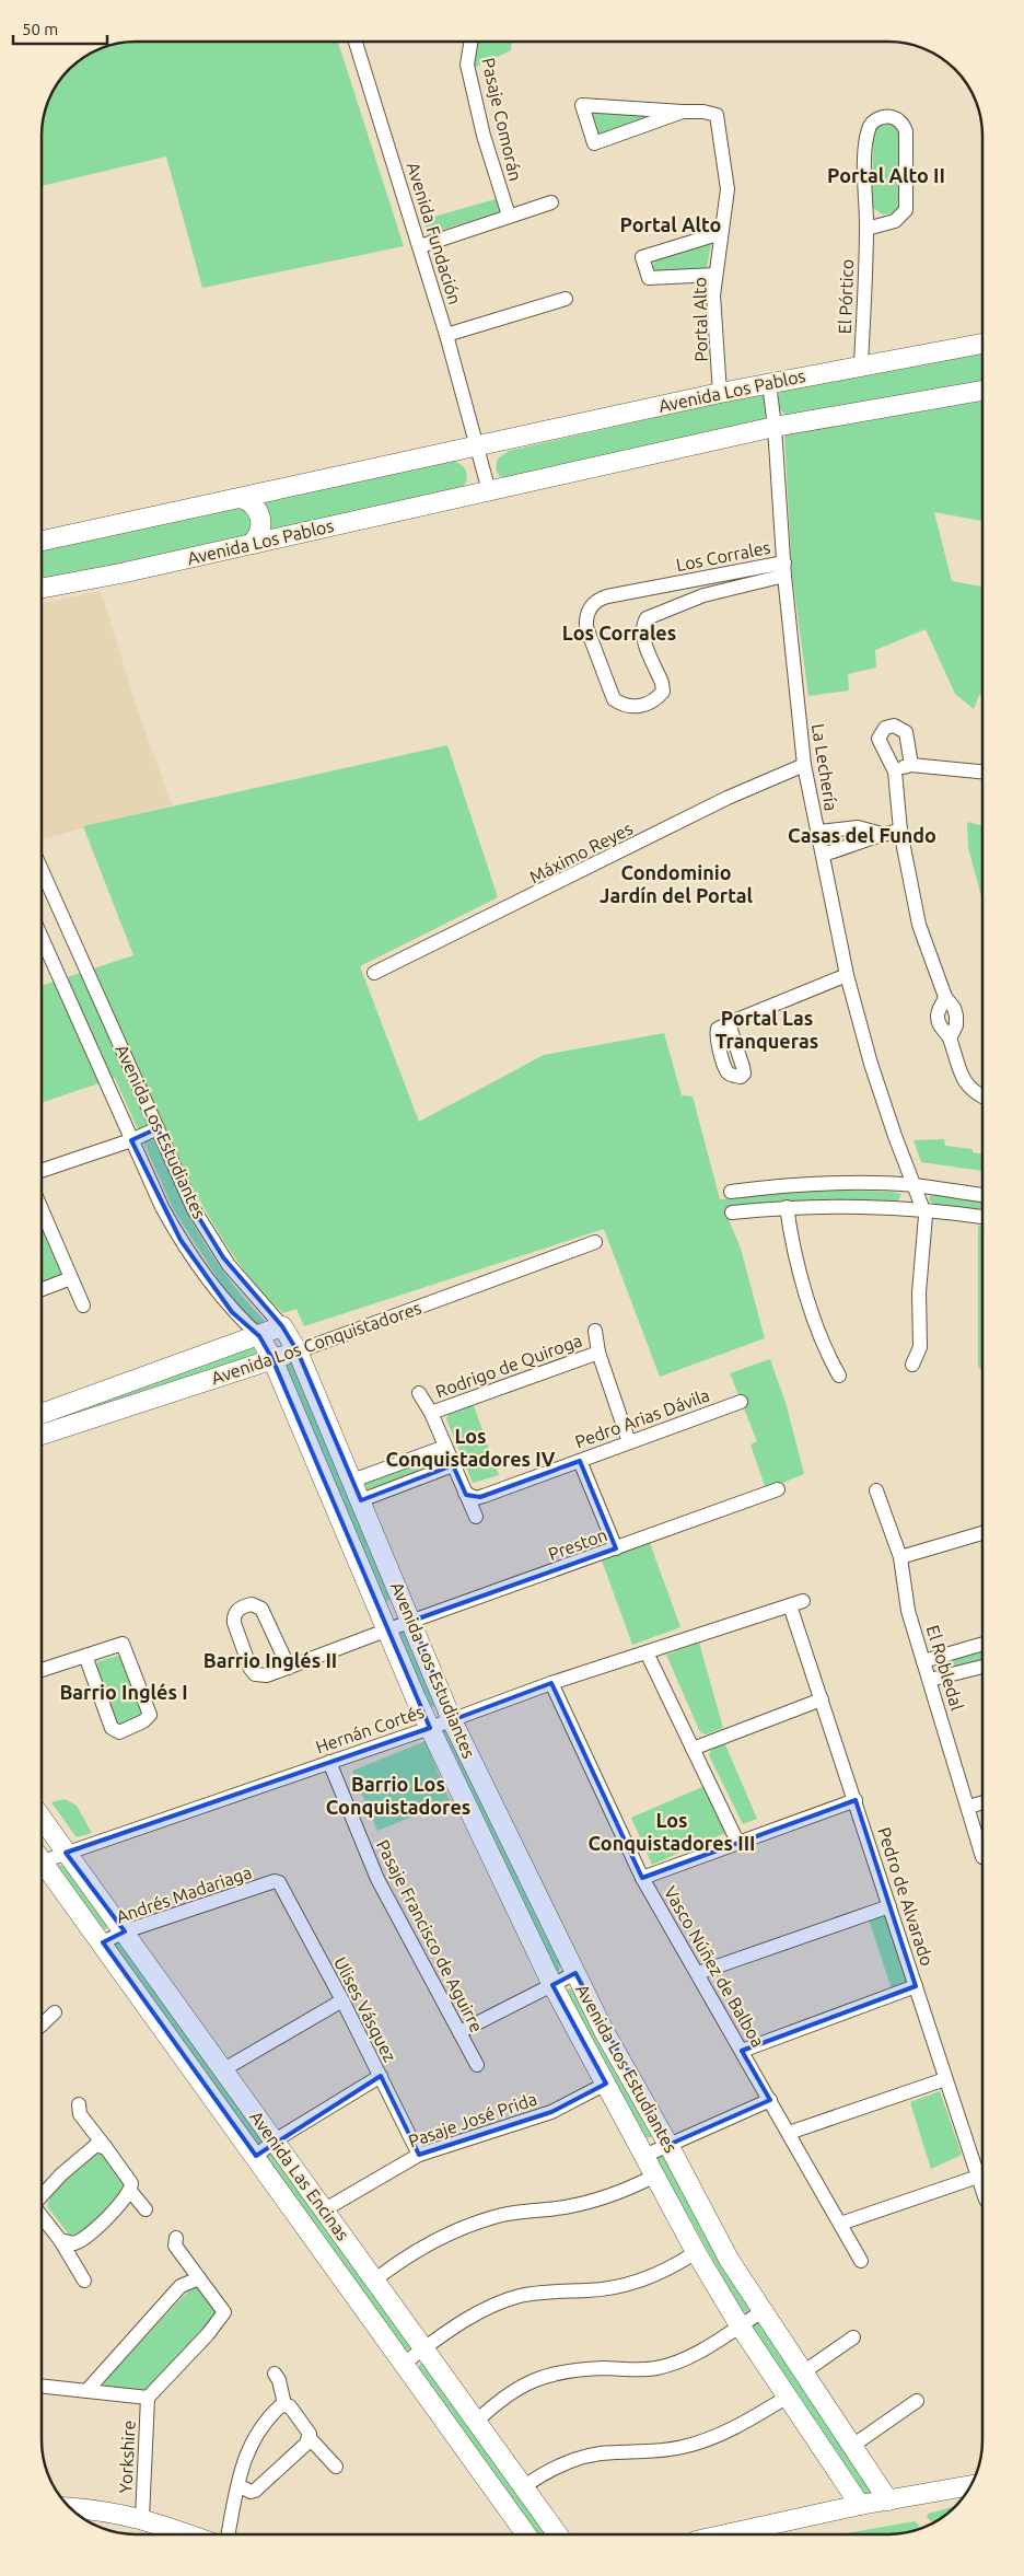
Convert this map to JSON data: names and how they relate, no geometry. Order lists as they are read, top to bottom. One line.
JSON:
{"streets":{"street":["Pasaje Comorán","Avenida Fundación","El Pórtico","Portal Alto","Avenida Los Pablos","Los Corrales","La Lechería","Máximo Reyes","Avenida Los Estudiantes","Avenida Los Conquistadores","Rodrigo de Quiroga","Pedro Arias Dávila","Preston","El Robledal","Hernán Cortés","Andrés Madariaga","Pedro de Alvarado","Pasaje Francisco de Aguirre","Vasco Núñez de Balboa","Ulises Vásquez","Pasaje José Prida","Avenida Las Encinas","Yorkshire"]},"crossings":[["Avenida Fundación","Avenida Los Pablos"],["El Pórtico","Avenida Los Pablos"],["Portal Alto","Avenida Los Pablos"],["Avenida Los Pablos","La Lechería"],["Los Corrales","La Lechería"],["La Lechería","Máximo Reyes"],["Avenida Los Estudiantes","Avenida Los Conquistadores"],["Avenida Los Estudiantes","Preston"],["Avenida Los Estudiantes","Hernán Cortés"],["Avenida Los Estudiantes","Pasaje José Prida"],["Hernán Cortés","Pedro de Alvarado"],["Hernán Cortés","Pasaje Francisco de Aguirre"],["Hernán Cortés","Vasco Núñez de Balboa"],["Hernán Cortés","Avenida Las Encinas"],["Andrés Madariaga","Ulises Vásquez"],["Andrés Madariaga","Avenida Las Encinas"],["Ulises Vásquez","Pasaje José Prida"],["Pasaje José Prida","Avenida Las Encinas"]],"districts":["Portal Alto II","Portal Alto","Los Corrales","Casas del Fundo","Condominio Jardín del Portal","Portal Las Tranqueras","Los Conquistadores IV","Barrio Inglés II","Barrio Inglés I","Barrio Los Conquistadores","Los Conquistadores III"],"scale_bar":"50 m"}
